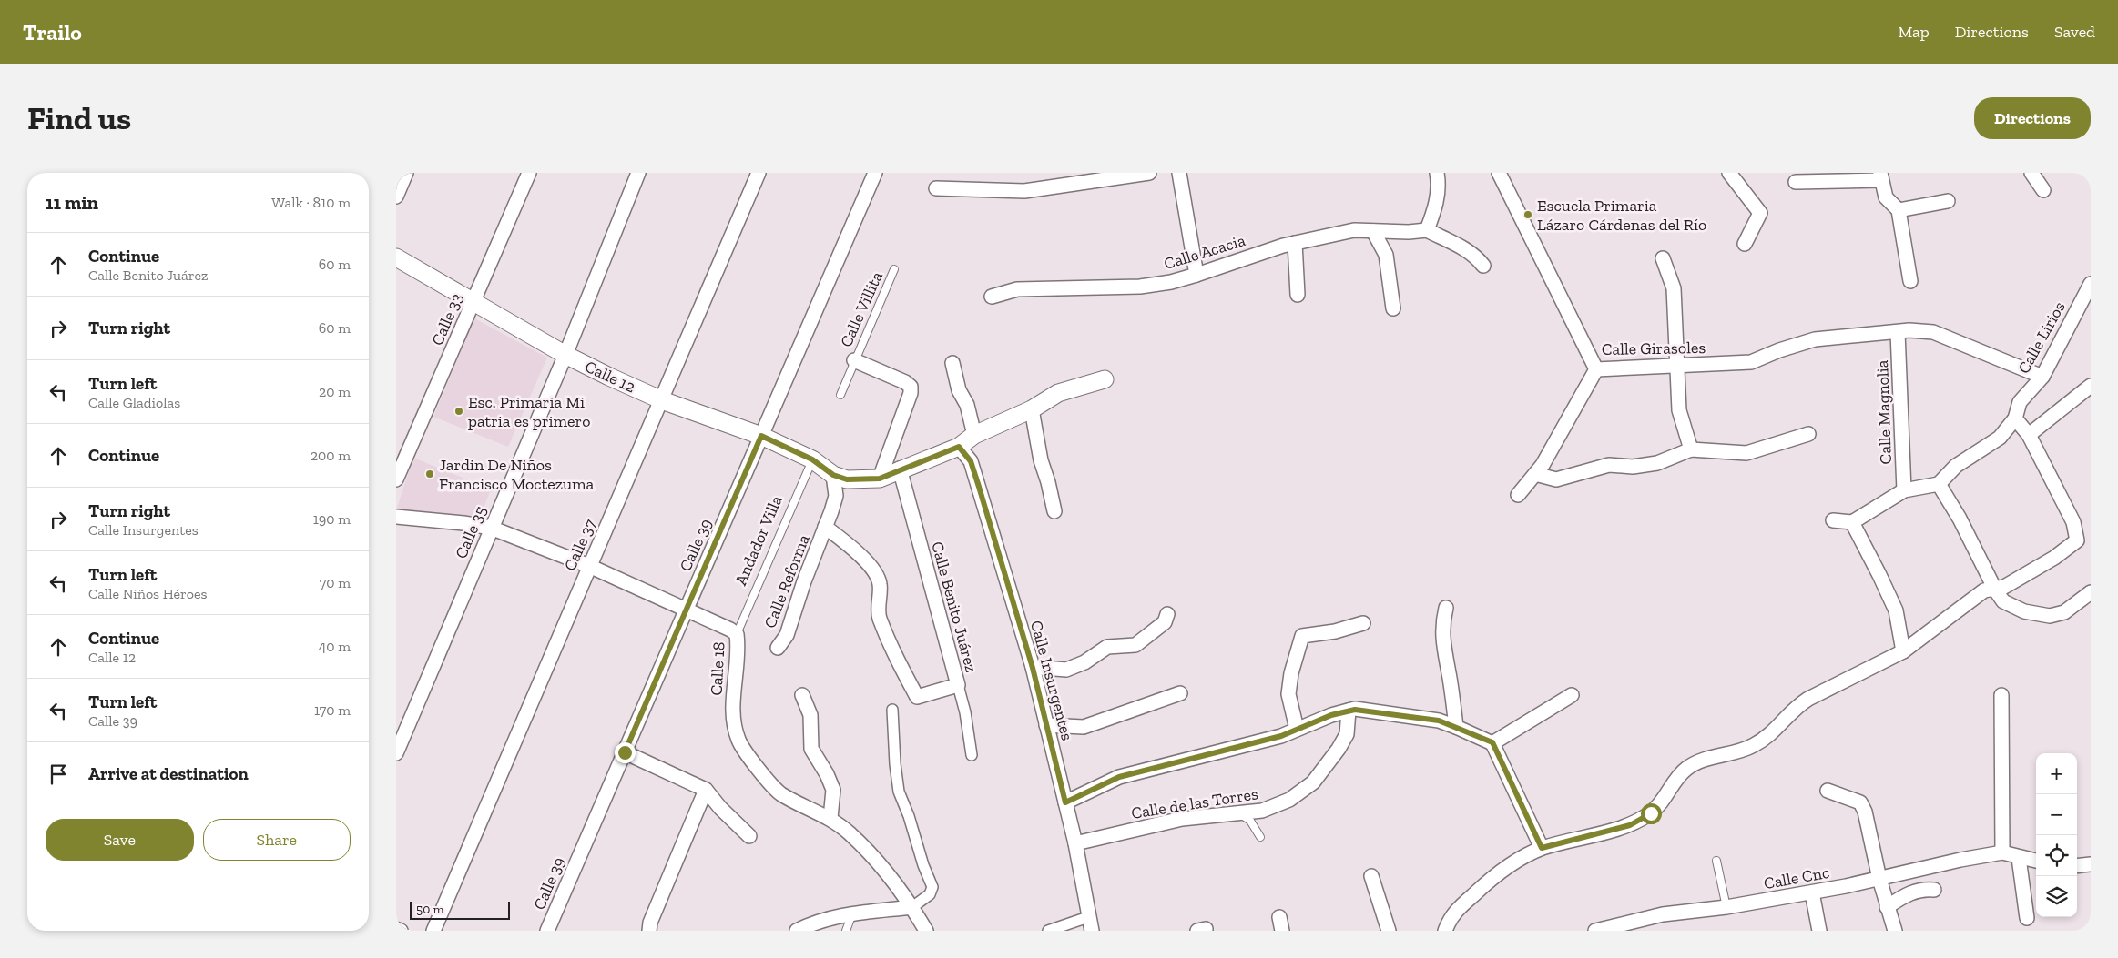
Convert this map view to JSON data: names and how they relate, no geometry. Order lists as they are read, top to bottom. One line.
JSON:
{"streets":{"street":["Calle Acacia","Calle 33","Calle Lirios","Calle Girasoles","Calle 12","Calle Magnolia","Calle 35","Calle 37","Calle 39","Calle Reforma","Calle Benito Juárez","Calle 18","Calle Insurgentes","Calle de las Torres","Calle Cnc"],"lane":["Calle Villita","Andador Villa"]},"crossings":[["Calle 33","Calle 12"],["Calle Lirios","Calle Girasoles"],["Calle Girasoles","Calle Magnolia"],["Calle 12","Calle 35"],["Calle 12","Andador Villa"],["Calle 12","Calle 37"],["Calle 12","Calle 39"],["Calle 12","Calle Reforma"],["Calle 35","Calle 18"],["Andador Villa","Calle 18"],["Calle 37","Calle 18"],["Calle 39","Calle 18"],["Calle Insurgentes","Calle de las Torres"]],"places":["Escuela Primaria Lázaro Cárdenas del Río","Esc. Primaria Mi patria es primero","Jardin De Niños Francisco Moctezuma"],"scale_bar":"50 m","page":{"header":"Trailo","nav":["Map","Directions","Saved"],"buttons":["Directions",["Save","Share"]],"title":"Find us","heading":["11 min","Walk · 810 m"],"list":[["Continue","Calle Benito Juárez","60 m"],["Turn right","60 m"],["Turn left","Calle Gladiolas","20 m"],["Continue","200 m"],["Turn right","Calle Insurgentes","190 m"],["Turn left","Calle Niños Héroes","70 m"],["Continue","Calle 12","40 m"],["Turn left","Calle 39","170 m"],"Arrive at destination"],"map_buttons":["+","−"],"scale":"50 m"}}
